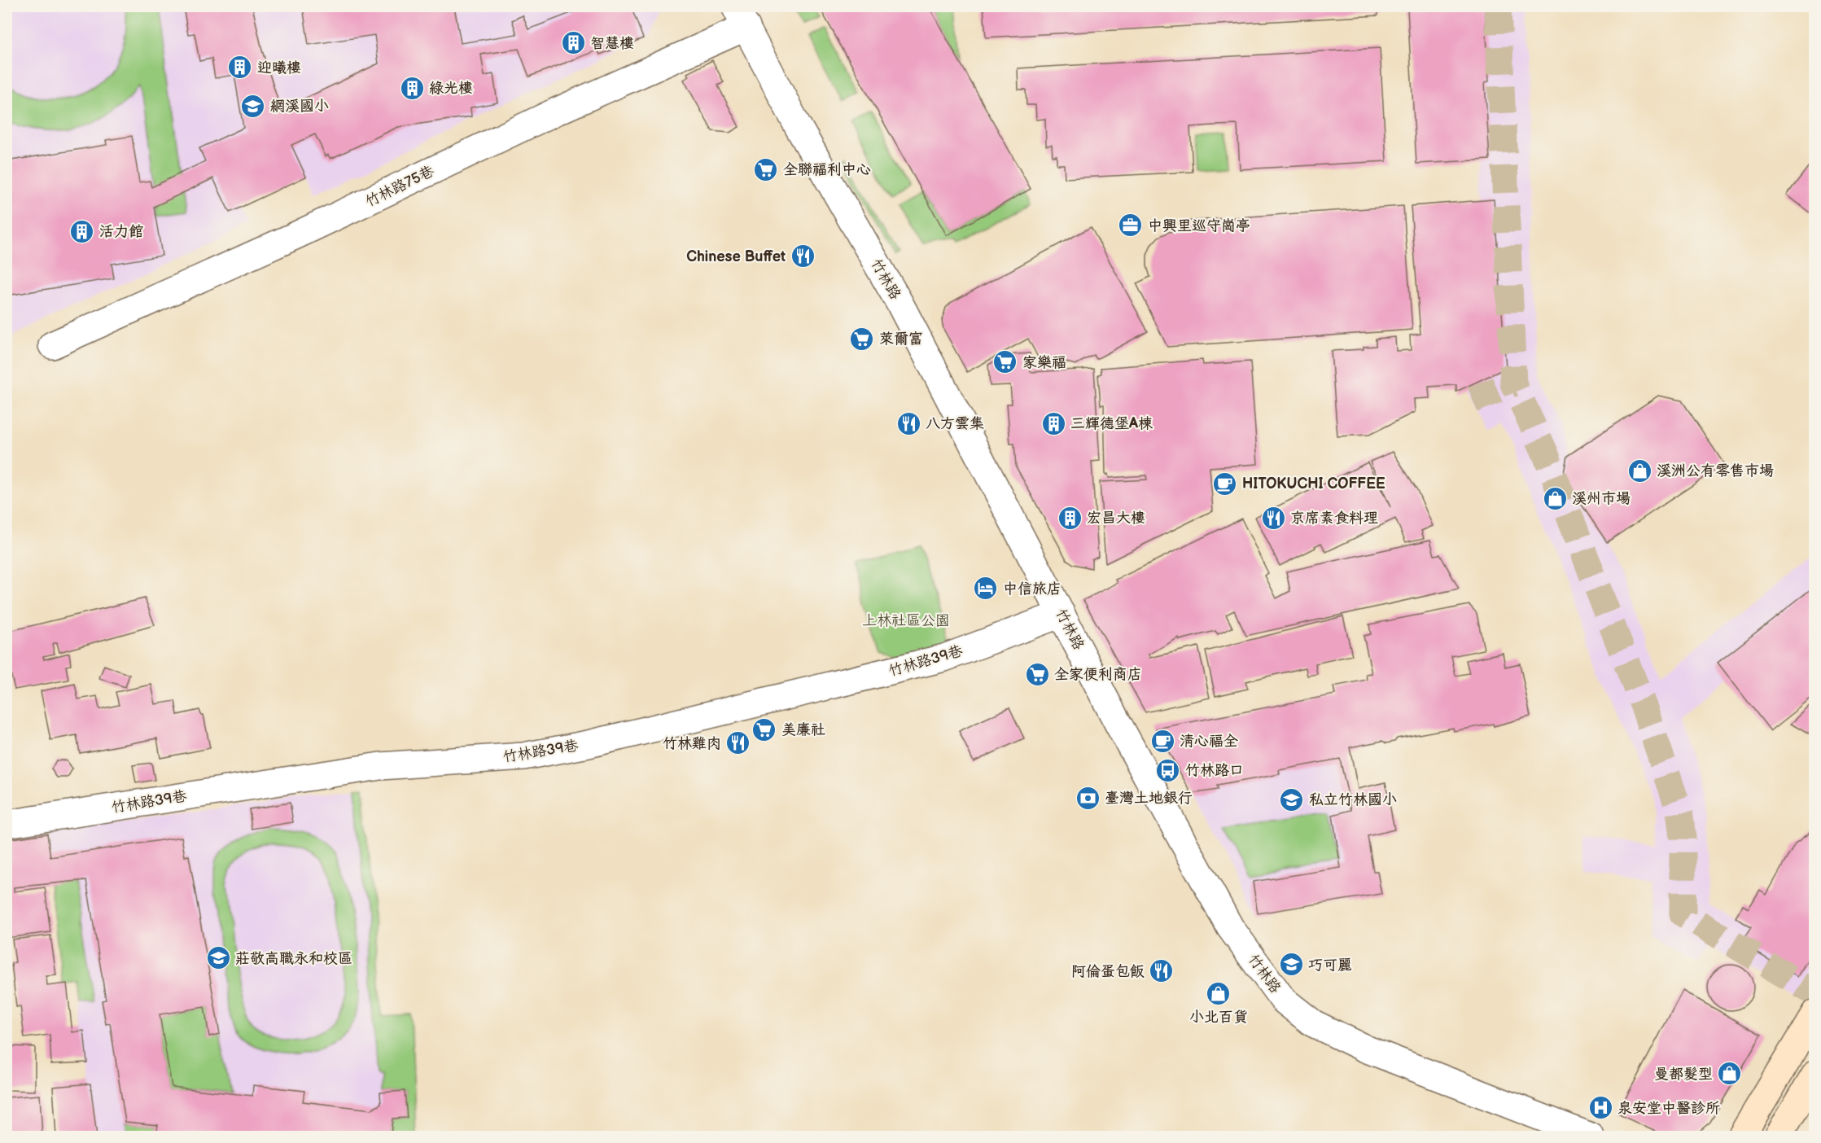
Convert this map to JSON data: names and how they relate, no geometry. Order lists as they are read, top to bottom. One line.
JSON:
{"streets":{"street":["竹林路75巷","竹林路","竹林路39巷"]},"crossings":[["竹林路75巷","竹林路"],["竹林路","竹林路39巷"]],"parks":["上林社區公園"],"places":{"building":["智慧樓","迎曦樓","綠光樓","活力館","三輝德堡A棟","宏昌大樓"],"school or university":["網溪國小","私立竹林國小","莊敬高職永和校區","巧可麗"],"supermarket":["全聯福利中心","萊爾富","家樂福","全家便利商店","美廉社"],"office":["中興里巡守崗亭"],"restaurant":["Chinese Buffet","八方雲集","京席素食料理","竹林雞肉","阿倫蛋包飯"],"shop":["溪洲公有零售市場","溪州市場","小北百貨","曼都髮型"],"cafe":["HITOKUCHI COFFEE","清心福全"],"hotel":["中信旅店"],"bus stop":["竹林路口"],"bank":["臺灣土地銀行"],"hospital":["泉安堂中醫診所"]}}
